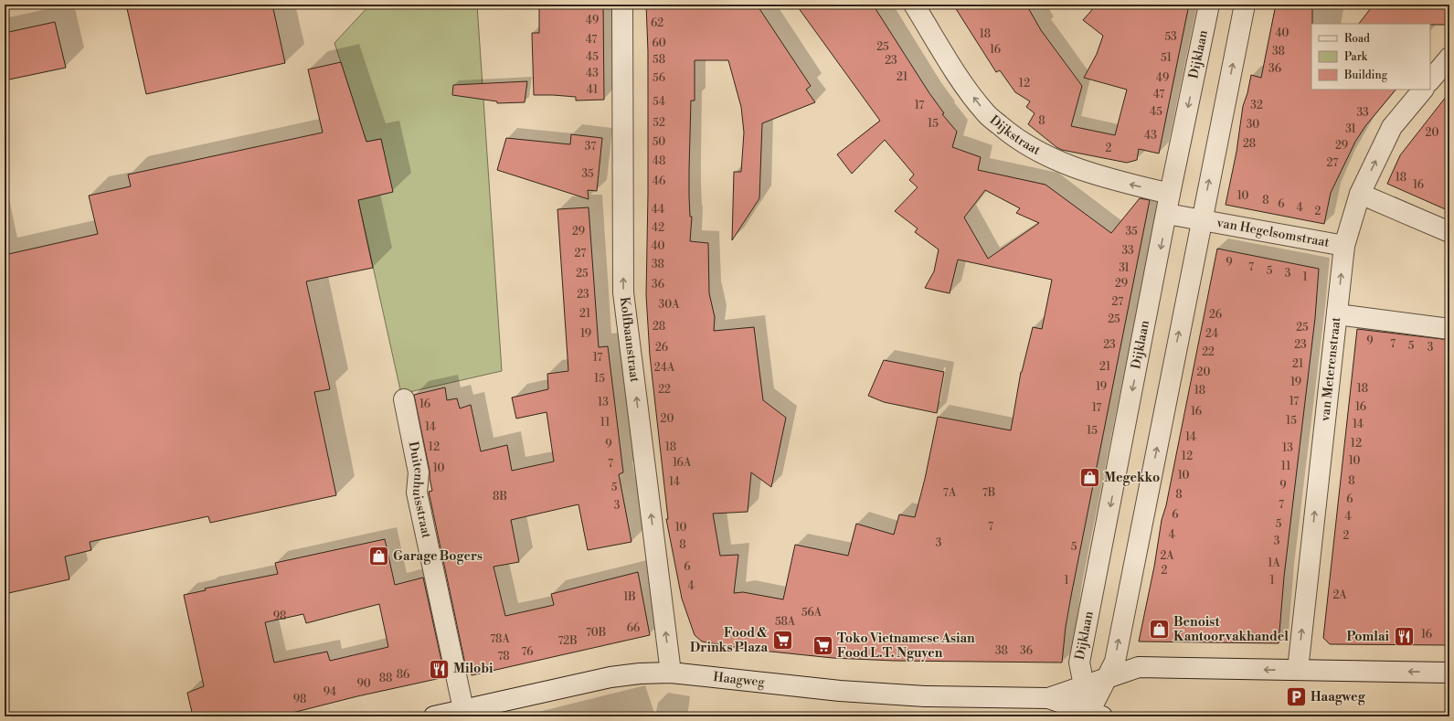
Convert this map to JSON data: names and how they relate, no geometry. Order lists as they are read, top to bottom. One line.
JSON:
{"streets":{"street":["Dijklaan","Dijkstraat","van Hegelsomstraat","Kolfbaanstraat","van Meterenstraat","Duitenhuisstraat","Haagweg"]},"crossings":[["Dijklaan","Dijkstraat"],["Dijklaan","van Hegelsomstraat"],["Dijklaan","Haagweg"],["van Hegelsomstraat","van Meterenstraat"],["Kolfbaanstraat","Haagweg"],["van Meterenstraat","Haagweg"],["Duitenhuisstraat","Haagweg"]],"one_way":["Dijkstraat","Kolfbaanstraat"],"places":{"shop":["Megekko","Garage Bogers","Benoist Kantoorvakhandel"],"restaurant":["Pomlai","Milobi"],"supermarket":["Food & Drinks Plaza","Toko Vietnamese Asian Food L.T. Nguyen"],"parking":["Haagweg"]},"house_numbers":["49","62","40","18","53","47","60","25","16","38","45","51","58","23","36","43","21","56","49","12","41","47","54","17","32","45","33","8","52","15","30","31","20","43","50","28","29","37","2","48","27","35","18","46","16","10","8","6","4","44","2","42","29","35","40","33","27","9","38","7","31","5","25","3","1","29","36","23","27","30A","21","26","25","28","25","19","24","9","7","23","23","5","26","3","22","17","21","21","24A","20","15","19","19","18","22","18","17","13","16","16","17","16","20","15","11","14","14","15","14","12","9","12","18","13","12","10","16A","7","11","10","10","8","14","9","5","7A","7B","8","8B","6","7","3","6","4","5","7","10","4","2","3","3","8","5","2A","1A","6","2","1","1","4","2A","1B","56A","98","58A","66","70B","16","78A","72B","38","36","76","78","86","88","90","94","98"],"legend":["Road","Park","Building"]}
